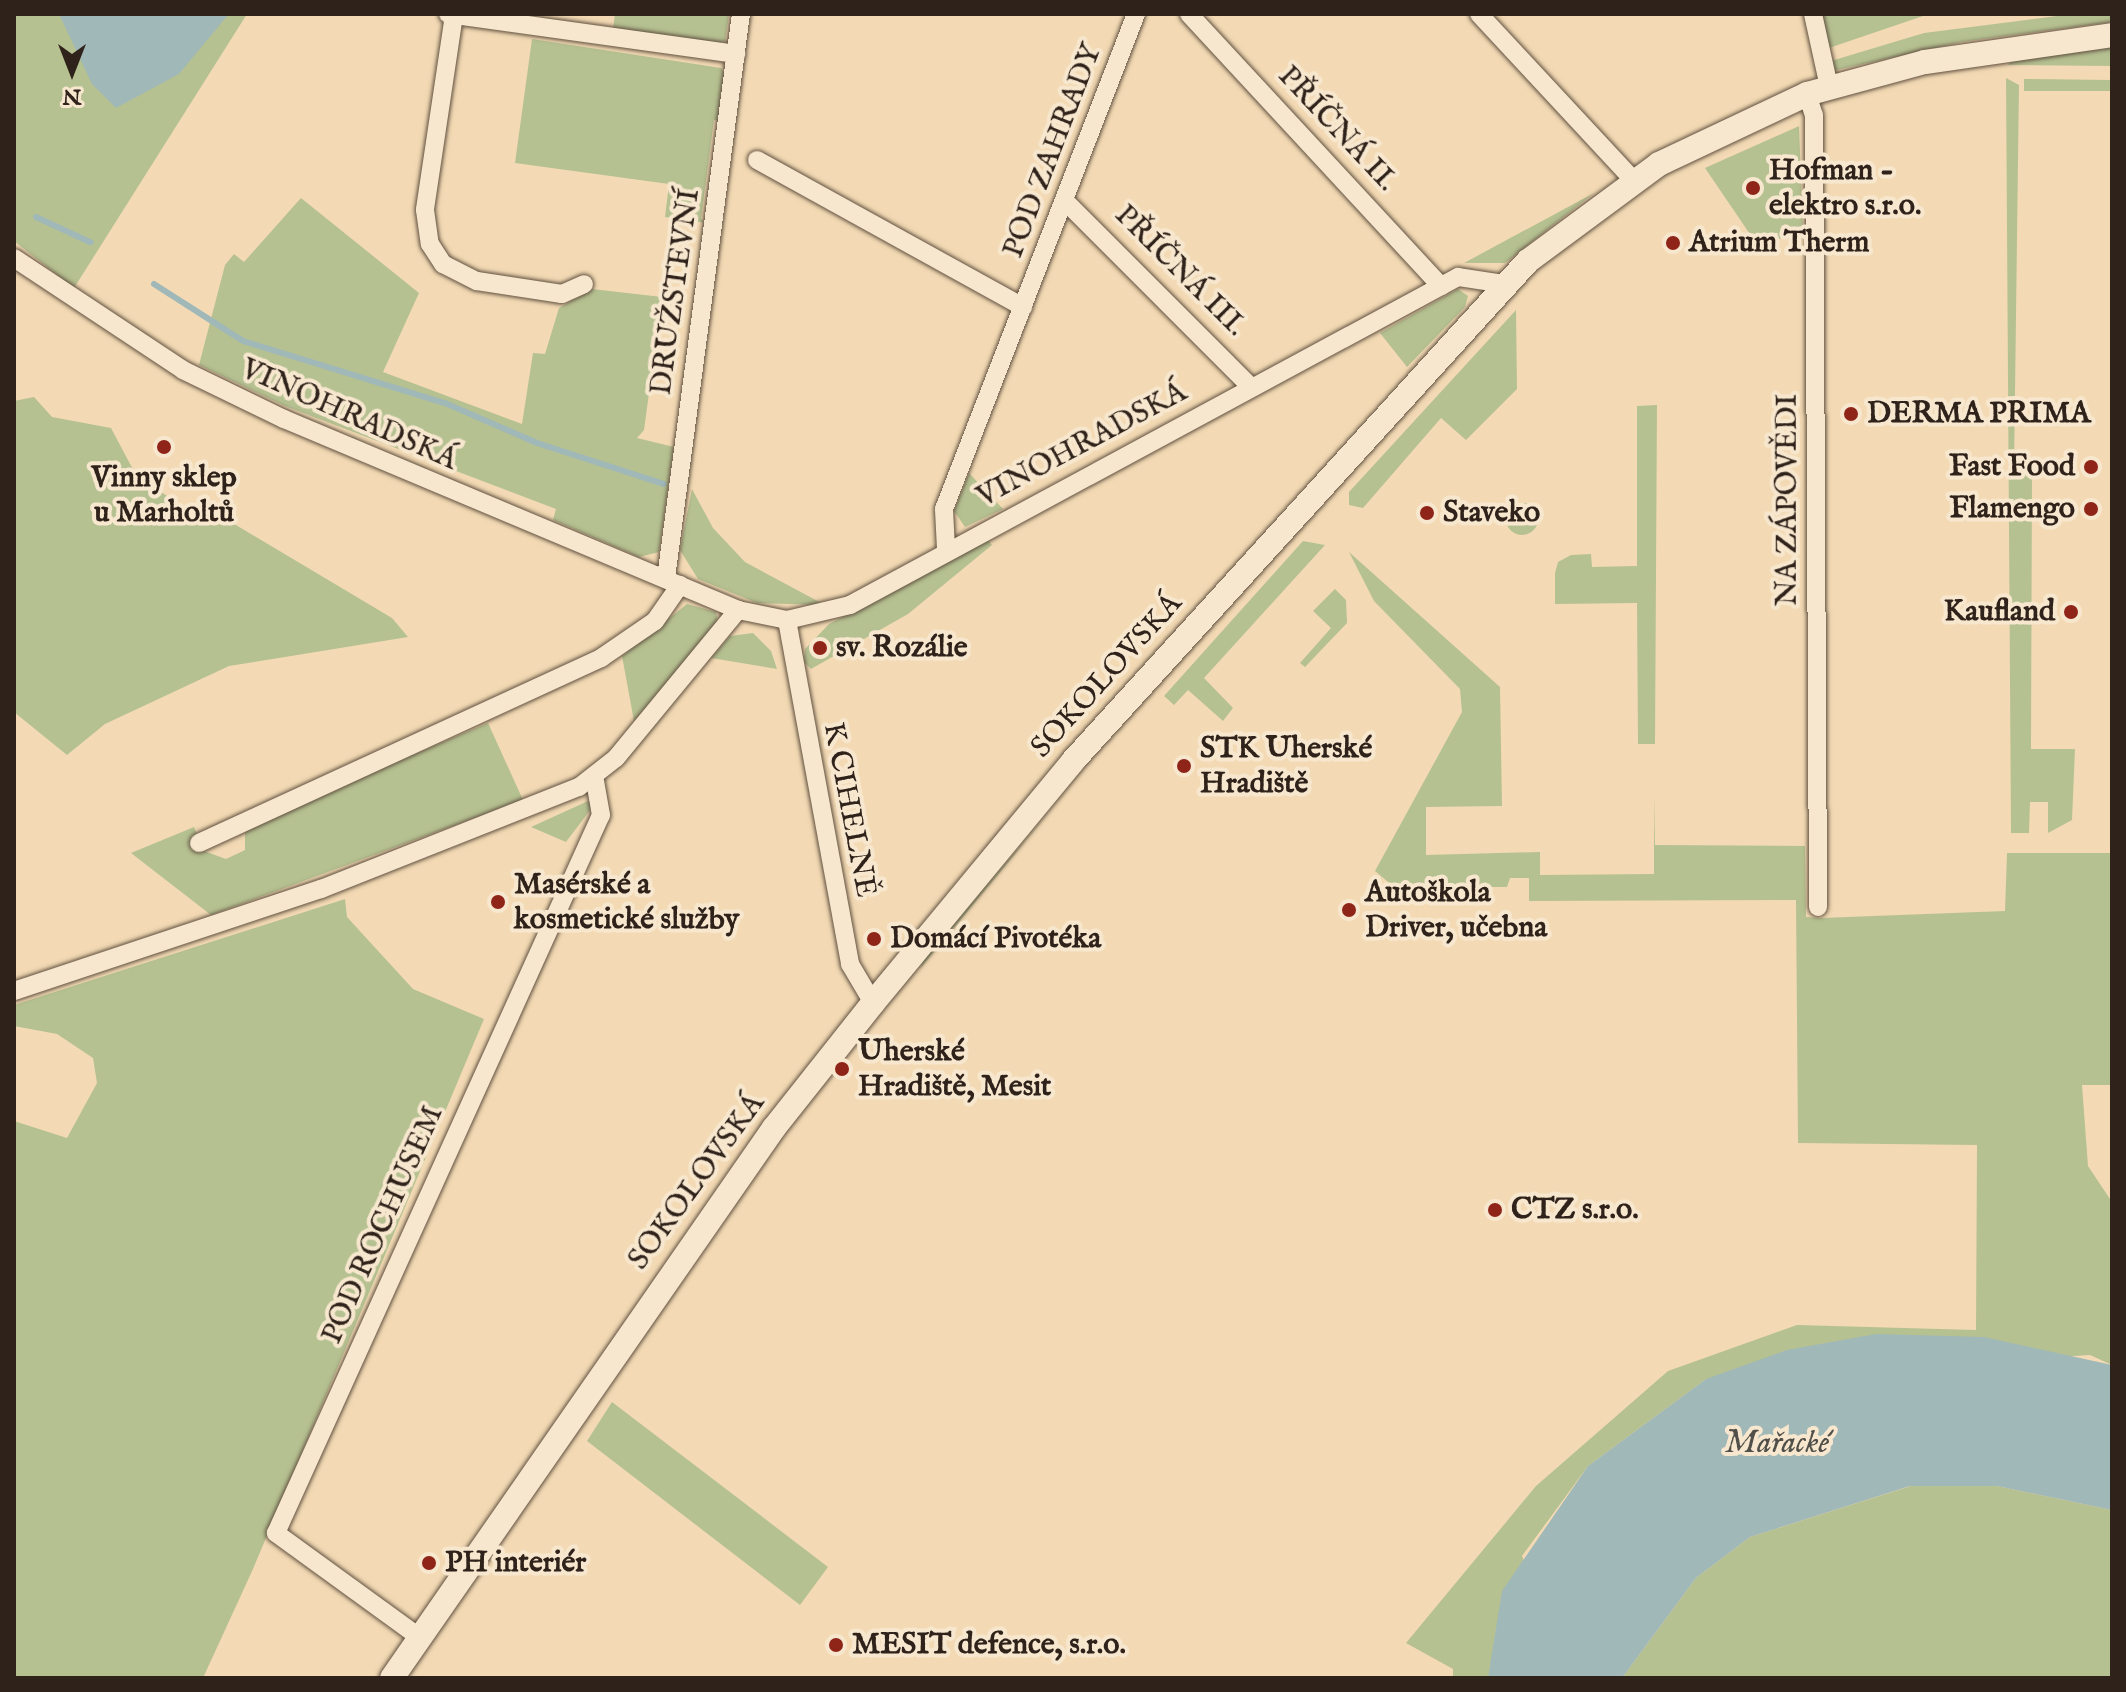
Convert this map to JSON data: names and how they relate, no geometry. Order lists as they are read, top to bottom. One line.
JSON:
{"streets":{"main road":["SOKOLOVSKÁ"],"street":["PŘÍČNÁ II.","POD ZAHRADY","PŘÍČNÁ III.","DRUŽSTEVNÍ","VINOHRADSKÁ","NA ZÁPOVĚDI","K CIHELNĚ","POD ROCHUSEM"]},"crossings":[["PŘÍČNÁ II.","VINOHRADSKÁ"],["POD ZAHRADY","PŘÍČNÁ III."],["POD ZAHRADY","VINOHRADSKÁ"],["PŘÍČNÁ III.","VINOHRADSKÁ"],["DRUŽSTEVNÍ","VINOHRADSKÁ"],["VINOHRADSKÁ","SOKOLOVSKÁ"],["VINOHRADSKÁ","K CIHELNĚ"],["NA ZÁPOVĚDI","SOKOLOVSKÁ"],["SOKOLOVSKÁ","K CIHELNĚ"],["SOKOLOVSKÁ","POD ROCHUSEM"]],"water":["Mařacké"],"places":["Hofman - elektro s.r.o.","Atrium Therm","DERMA PRIMA","Vinny sklep u Marholtů","Fast Food","Flamengo","Staveko","Kaufland","sv. Rozálie","STK Uherské Hradiště","Masérské a kosmetické služby","Autoškola Driver, učebna","Domácí Pivotéka","Uherské Hradiště, Mesit","CTZ s.r.o.","PH interiér","MESIT defence, s.r.o."],"north":"bottom"}
